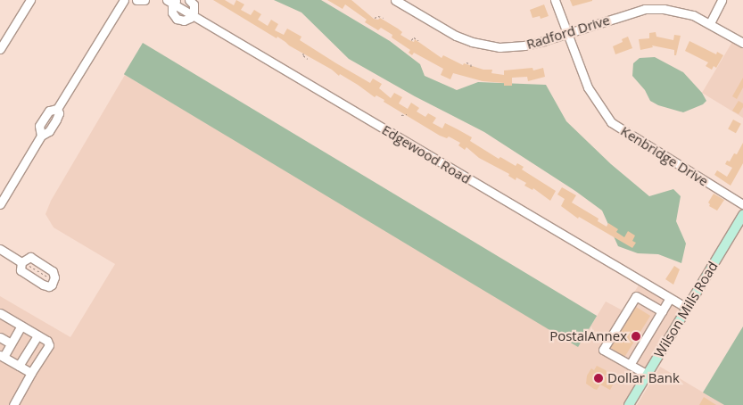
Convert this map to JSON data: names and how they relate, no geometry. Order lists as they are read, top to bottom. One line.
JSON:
{"streets":{"main road":["Wilson Mills Road"],"street":["Radford Drive","Edgewood Road","Kenbridge Drive"]},"crossings":[["Radford Drive","Kenbridge Drive"],["Edgewood Road","Wilson Mills Road"]],"places":["PostalAnnex","Dollar Bank"]}
